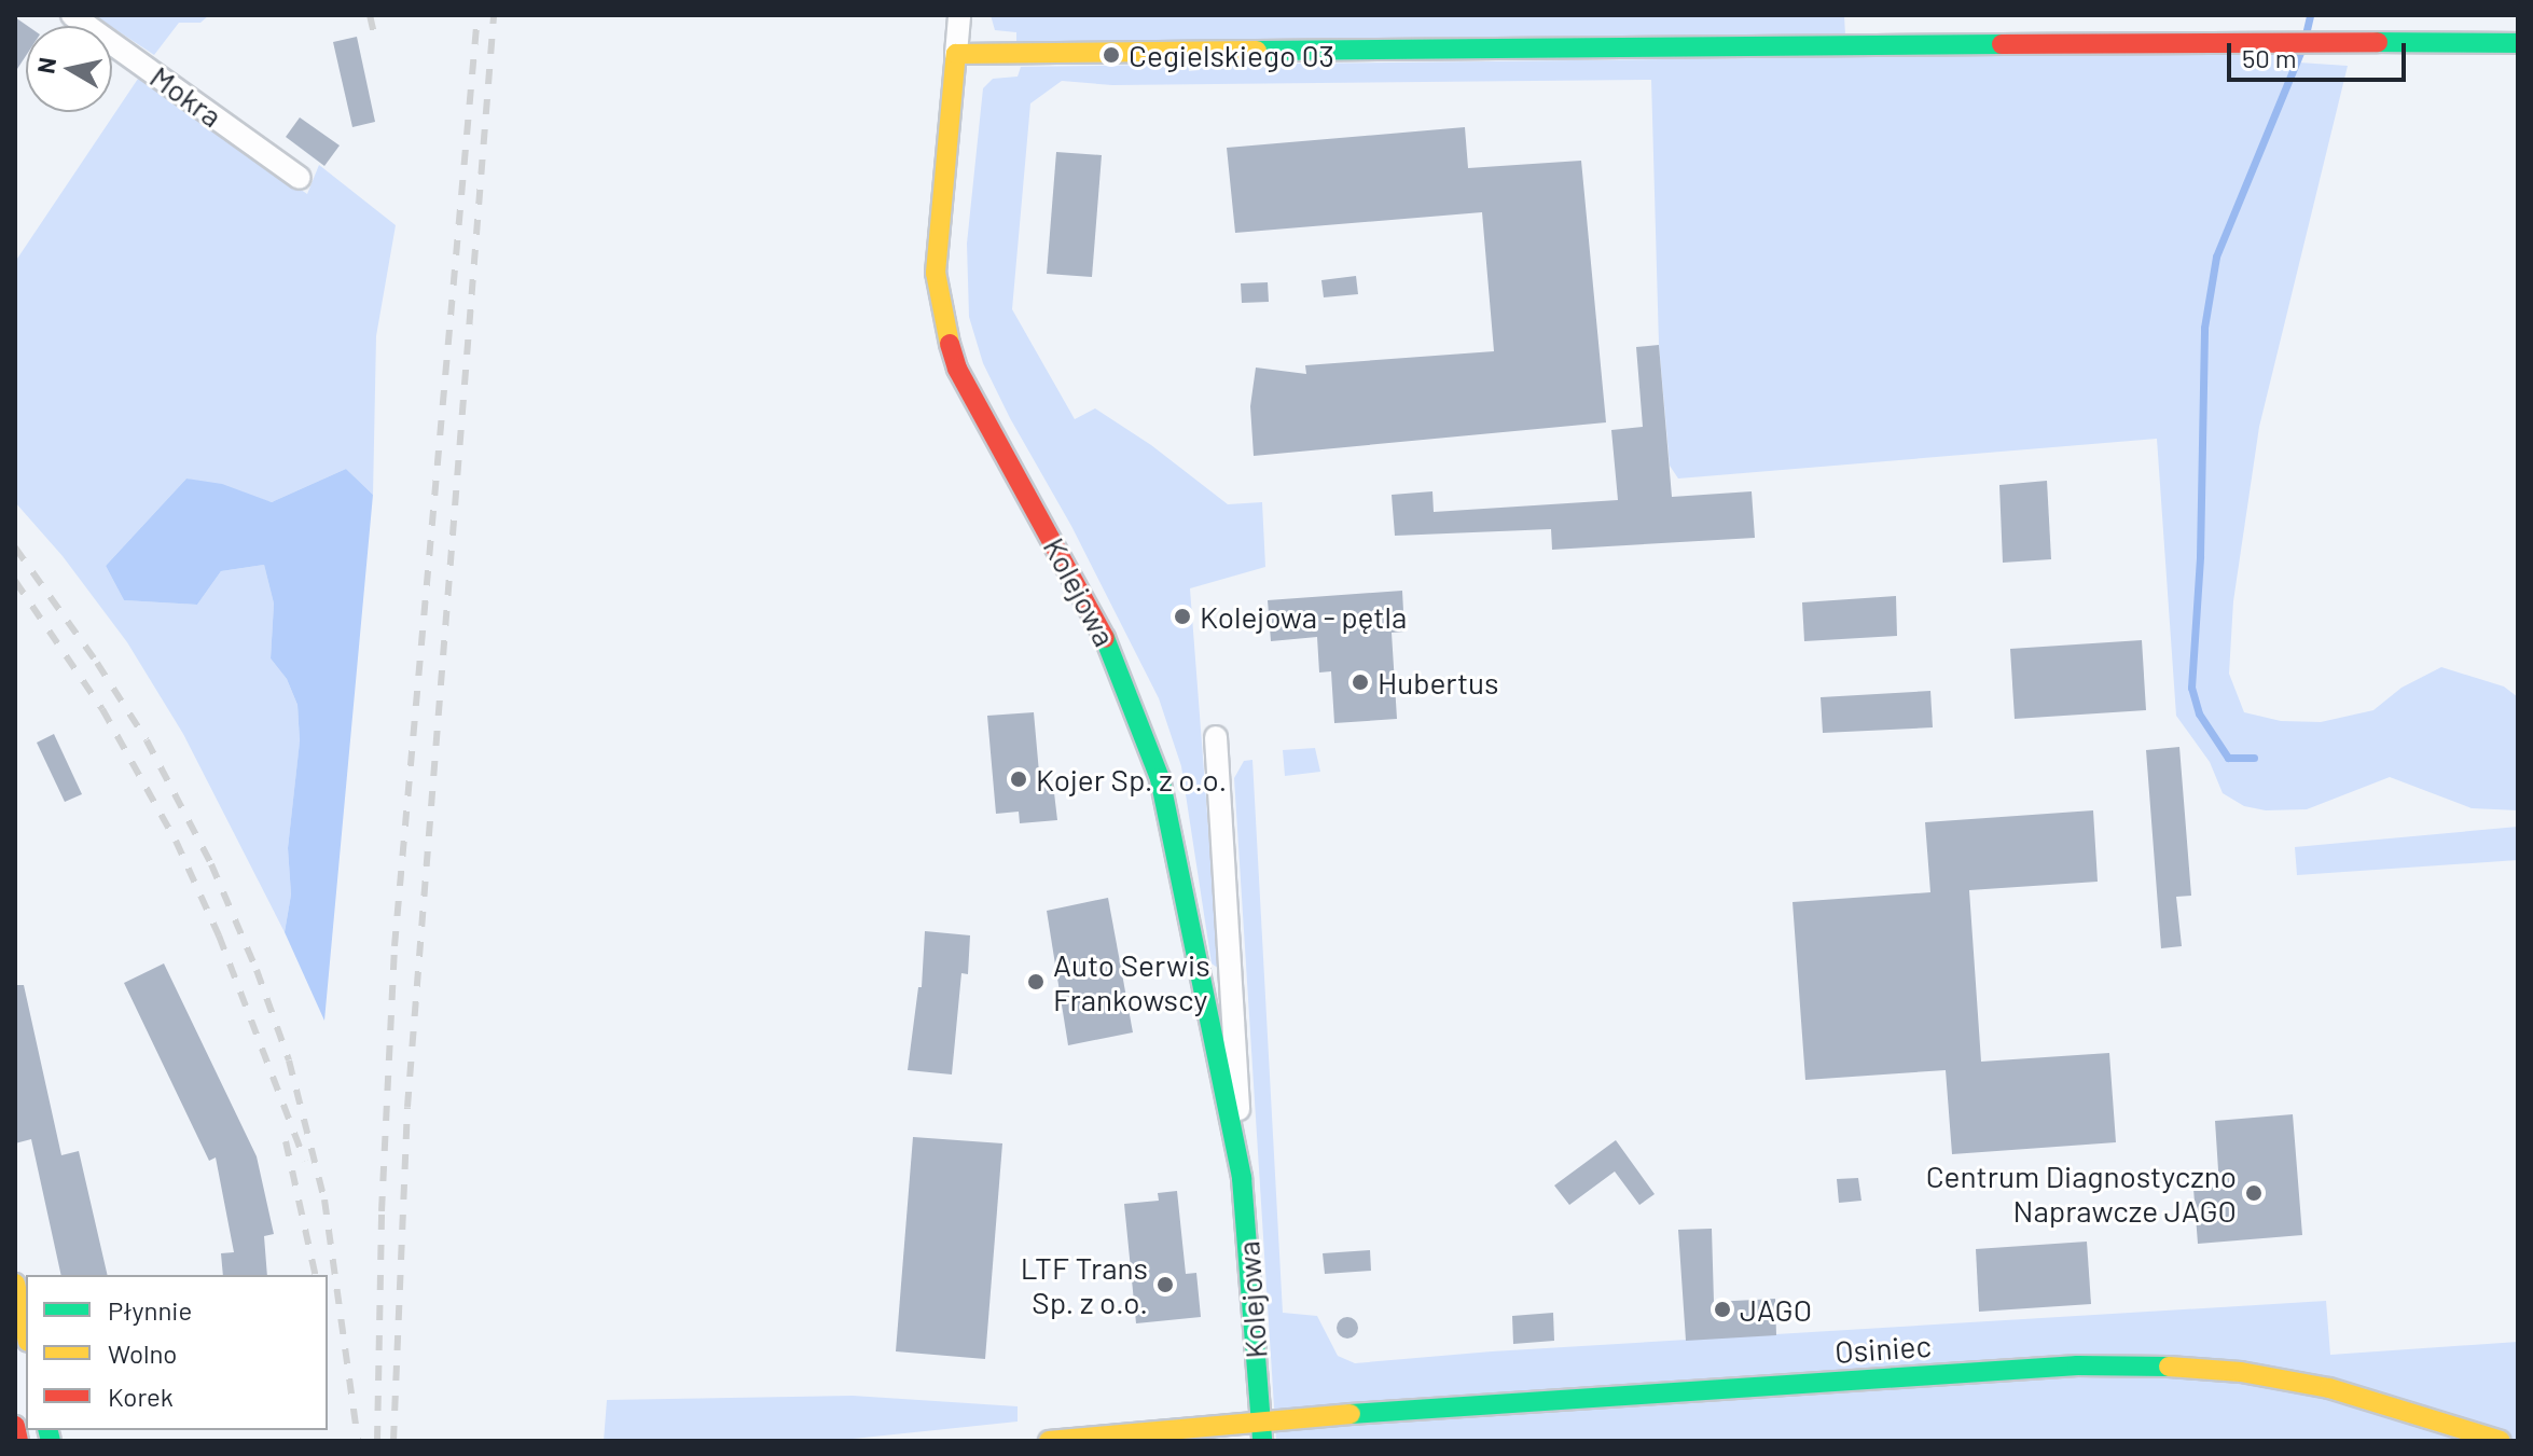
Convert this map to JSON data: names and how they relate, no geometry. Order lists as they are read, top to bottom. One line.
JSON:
{"streets":{"street":["Mokra","Kolejowa","Osiniec"]},"crossings":[["Kolejowa","Osiniec"]],"places":["Cegielskiego 03","Kolejowa - pętla","Hubertus","Kojer Sp. z o.o.","Auto Serwis Frankowscy","Centrum Diagnostyczno Naprawcze JAGO","LTF Trans Sp. z o.o.","JAGO"],"legend":["Płynnie","Wolno","Korek"],"scale_bar":"50 m","north":"left"}
